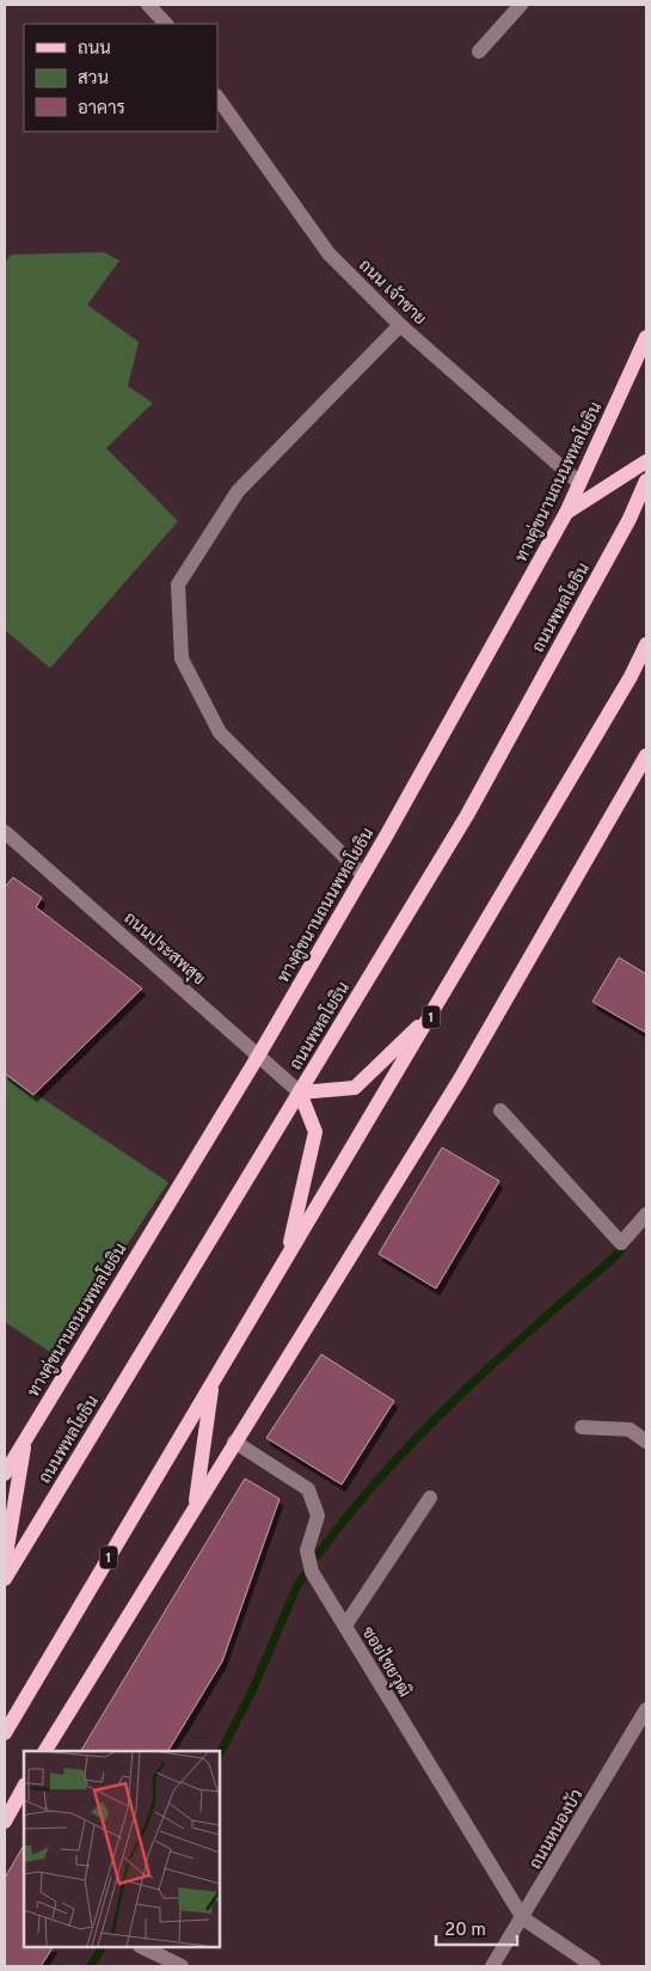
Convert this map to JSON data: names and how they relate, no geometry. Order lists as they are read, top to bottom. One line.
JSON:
{"streets":{"main road":["ทางคู่ขนานถนนพหลโยธิน","ถนนพหลโยธิน","1"],"street":["ถนน เจ้าชาย","ถนนประสพสุข","ซอยไชยวุฒิ","ถนนหนองบัว"]},"crossings":[["ถนน เจ้าชาย","ทางคู่ขนานถนนพหลโยธิน"],["ทางคู่ขนานถนนพหลโยธิน","ถนนประสพสุข"],["ถนนพหลโยธิน","ถนนประสพสุข"],["ซอยไชยวุฒิ","ถนนหนองบัว"]],"legend":["ถนน","สวน","อาคาร"],"scale_bar":"20 m"}
